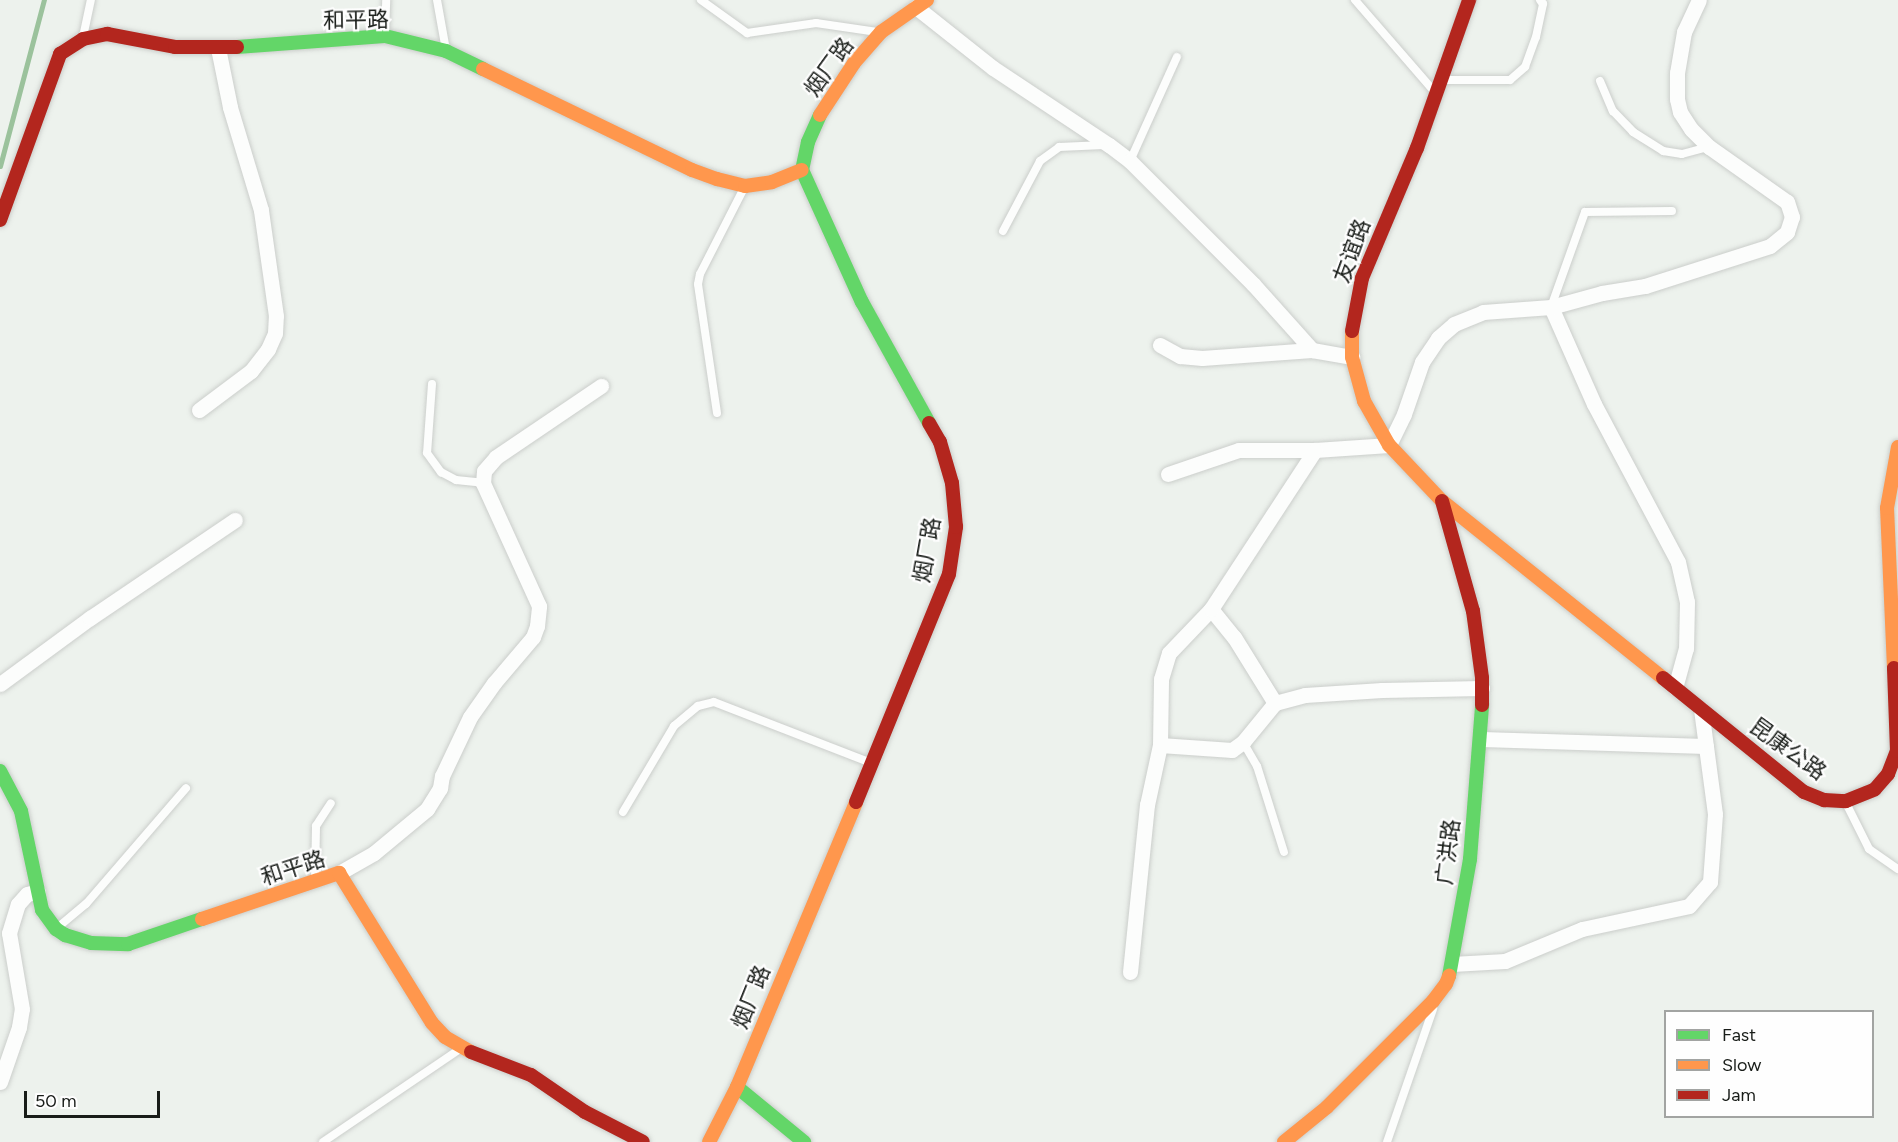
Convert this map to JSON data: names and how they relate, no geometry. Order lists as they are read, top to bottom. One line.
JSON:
{"streets":{"main road":["和平路","烟厂路","友谊路","昆康公路","广洪路"]},"crossings":[["和平路","烟厂路"],["友谊路","昆康公路"],["友谊路","广洪路"],["昆康公路","广洪路"]],"legend":["Fast","Slow","Jam"],"scale_bar":"50 m"}
